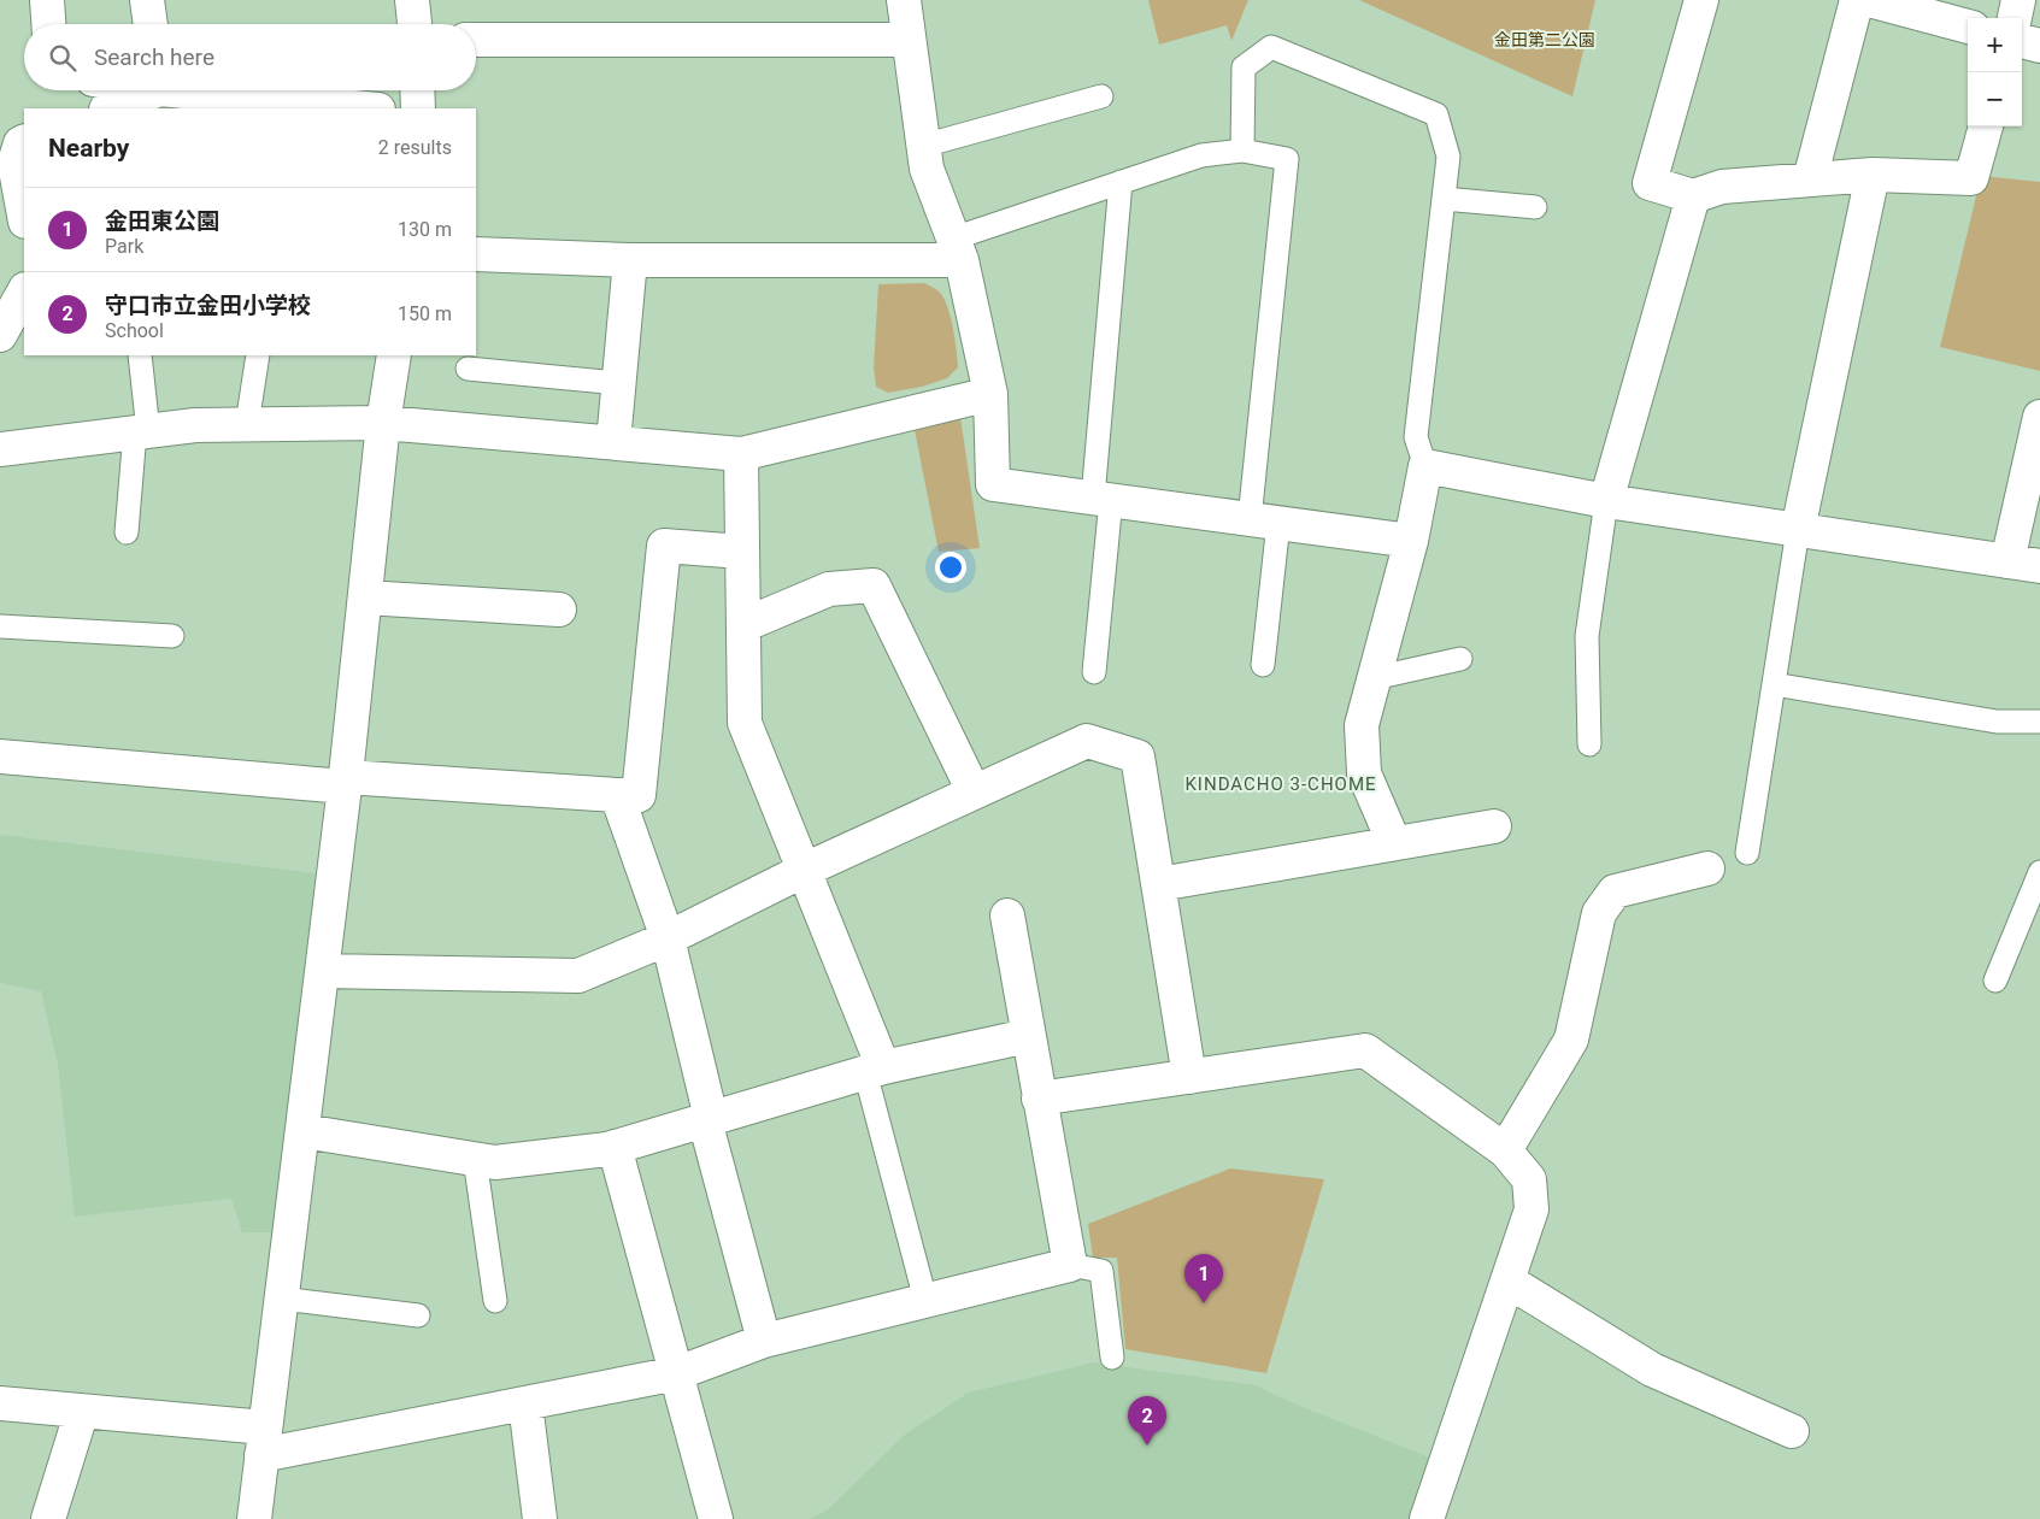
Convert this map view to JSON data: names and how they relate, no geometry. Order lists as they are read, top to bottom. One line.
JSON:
{"districts":["KINDACHO 3-CHOME"],"parks":["金田第二公園"],"page":{"map_buttons":["+","−"],"search":"Search here","heading":["Nearby","2 results"],"list":[{"mark":"1","name":"金田東公園","note":"Park","value":"130 m"},{"mark":"2","name":"守口市立金田小学校","note":"School","value":"150 m"}],"pins":["1","2"]}}
